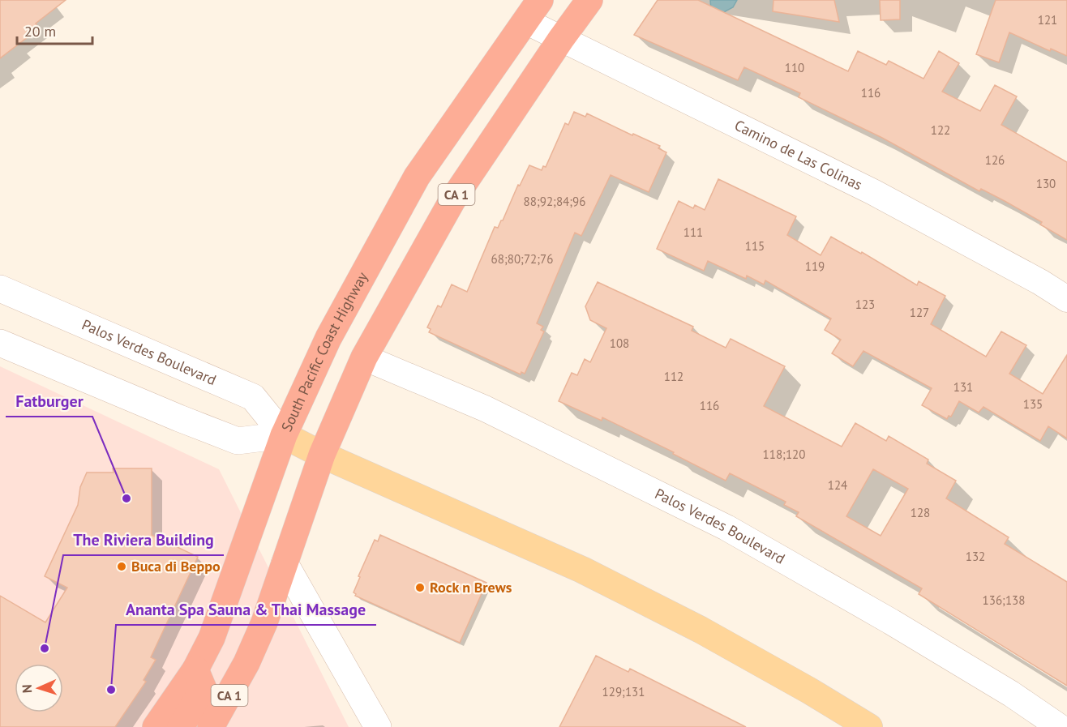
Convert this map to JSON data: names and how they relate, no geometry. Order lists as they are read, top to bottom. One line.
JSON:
{"streets":{"highway":["CA 1","South Pacific Coast Highway"],"main road":["Palos Verdes Boulevard"],"street":["Camino de Las Colinas"]},"crossings":[["Camino de Las Colinas","CA 1"],["Camino de Las Colinas","South Pacific Coast Highway"],["CA 1","Palos Verdes Boulevard"],["Palos Verdes Boulevard","South Pacific Coast Highway"]],"places":["Fatburger","Buca di Beppo","Rock n Brews","The Riviera Building","Ananta Spa Sauna & Thai Massage"],"house_numbers":["121","110","116","122","126","130","88;92;84;96","111","115","68;80;72;76","119","123","127","108","112","131","135","116","118;120","124","128","132","136;138","129;131"],"scale_bar":"20 m","north":"left"}
